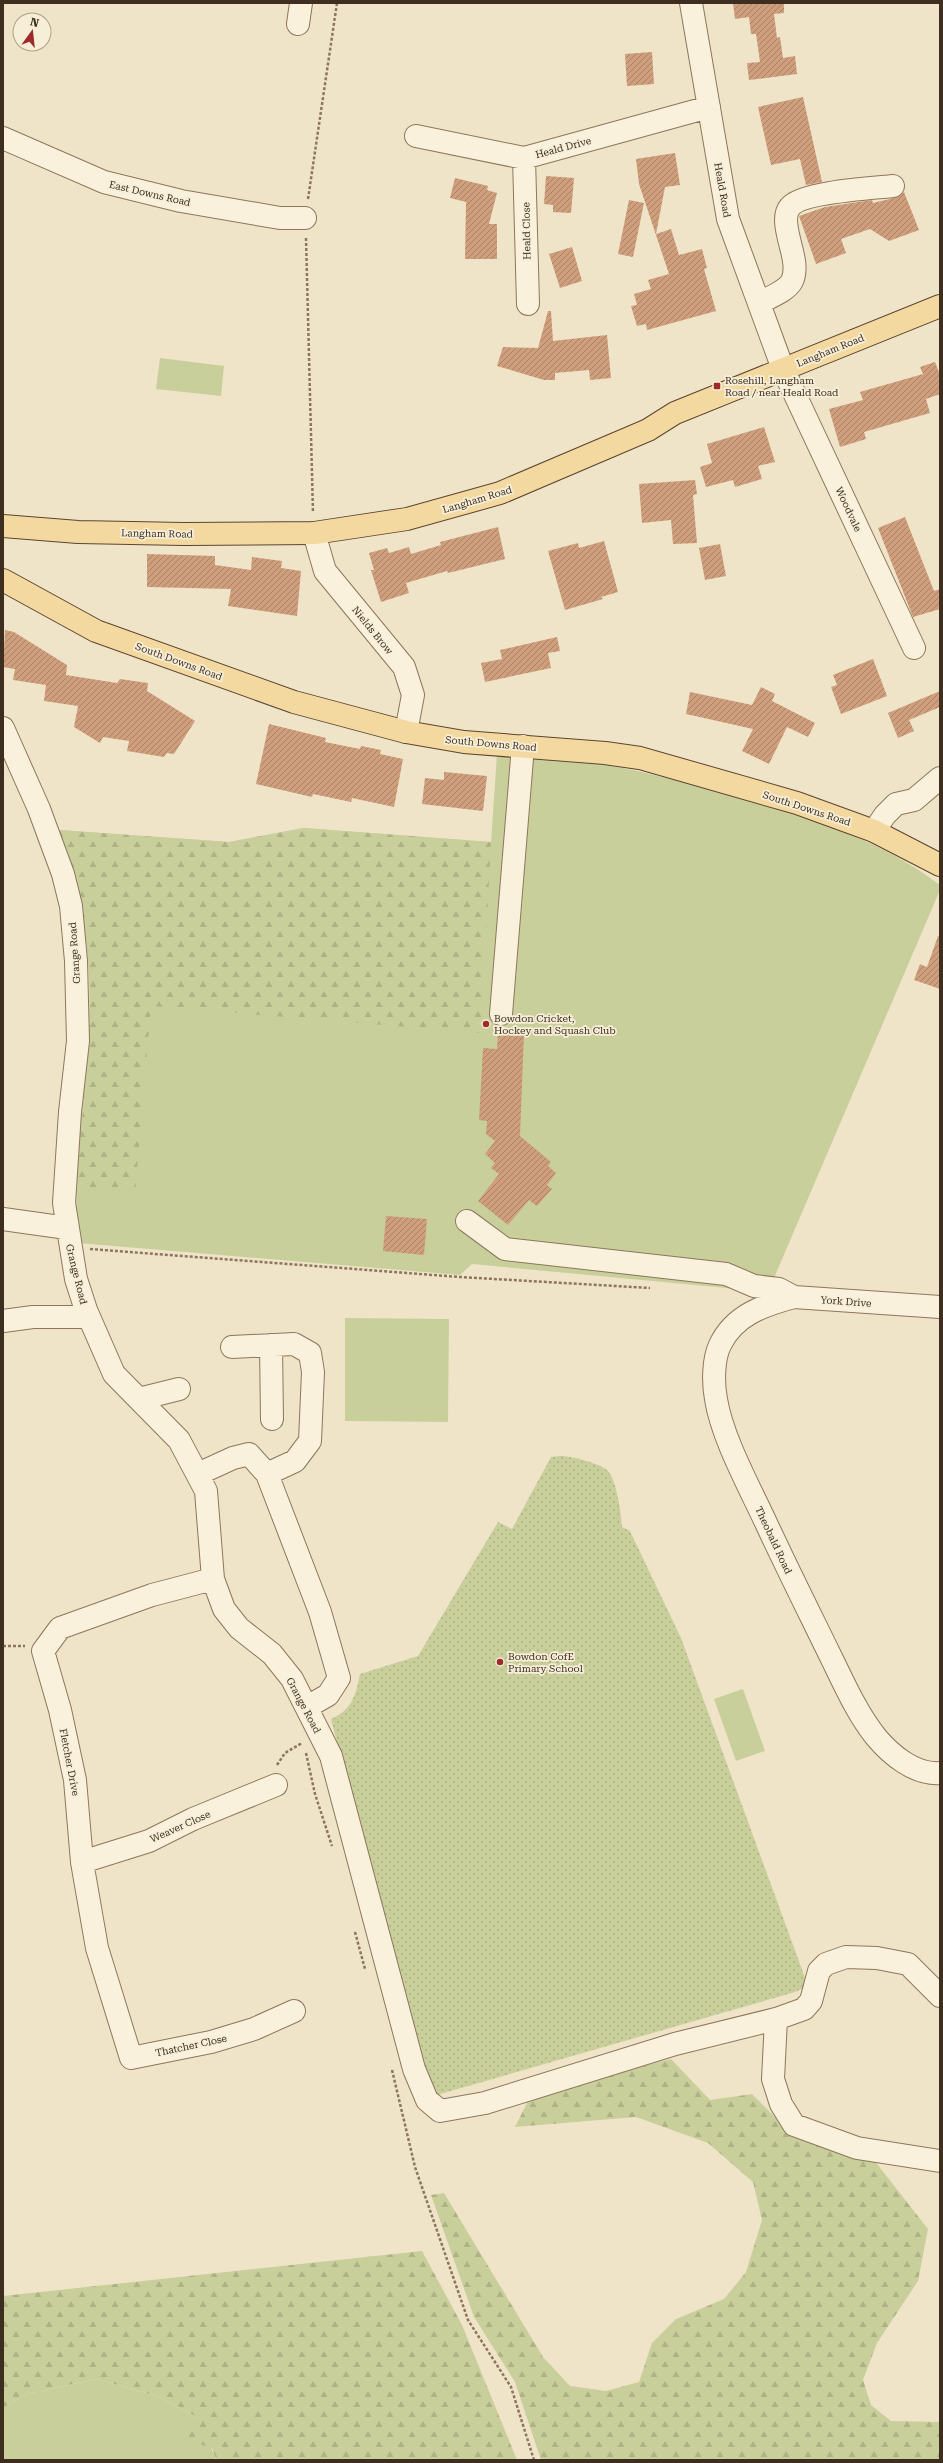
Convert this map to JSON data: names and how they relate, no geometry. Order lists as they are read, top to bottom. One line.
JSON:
{"streets":{"main road":["Langham Road","South Downs Road"],"street":["Heald Drive","Heald Road","East Downs Road","Heald Close","Woodvale","Nields Brow","Grange Road","York Drive","Theobald Road","Fletcher Drive","Weaver Close","Thatcher Close"]},"crossings":[["Heald Drive","Heald Road"],["Heald Drive","Heald Close"],["Heald Road","Langham Road"],["Heald Road","Woodvale"],["Langham Road","Woodvale"],["Langham Road","Nields Brow"],["Nields Brow","South Downs Road"],["Grange Road","Fletcher Drive"],["York Drive","Theobald Road"],["Fletcher Drive","Weaver Close"],["Fletcher Drive","Thatcher Close"]],"places":{"transit":["Rosehill, Langham Road / near Heald Road"],"other":["Bowdon Cricket, Hockey and Squash Club","Bowdon CofE Primary School"]},"north":"top"}
